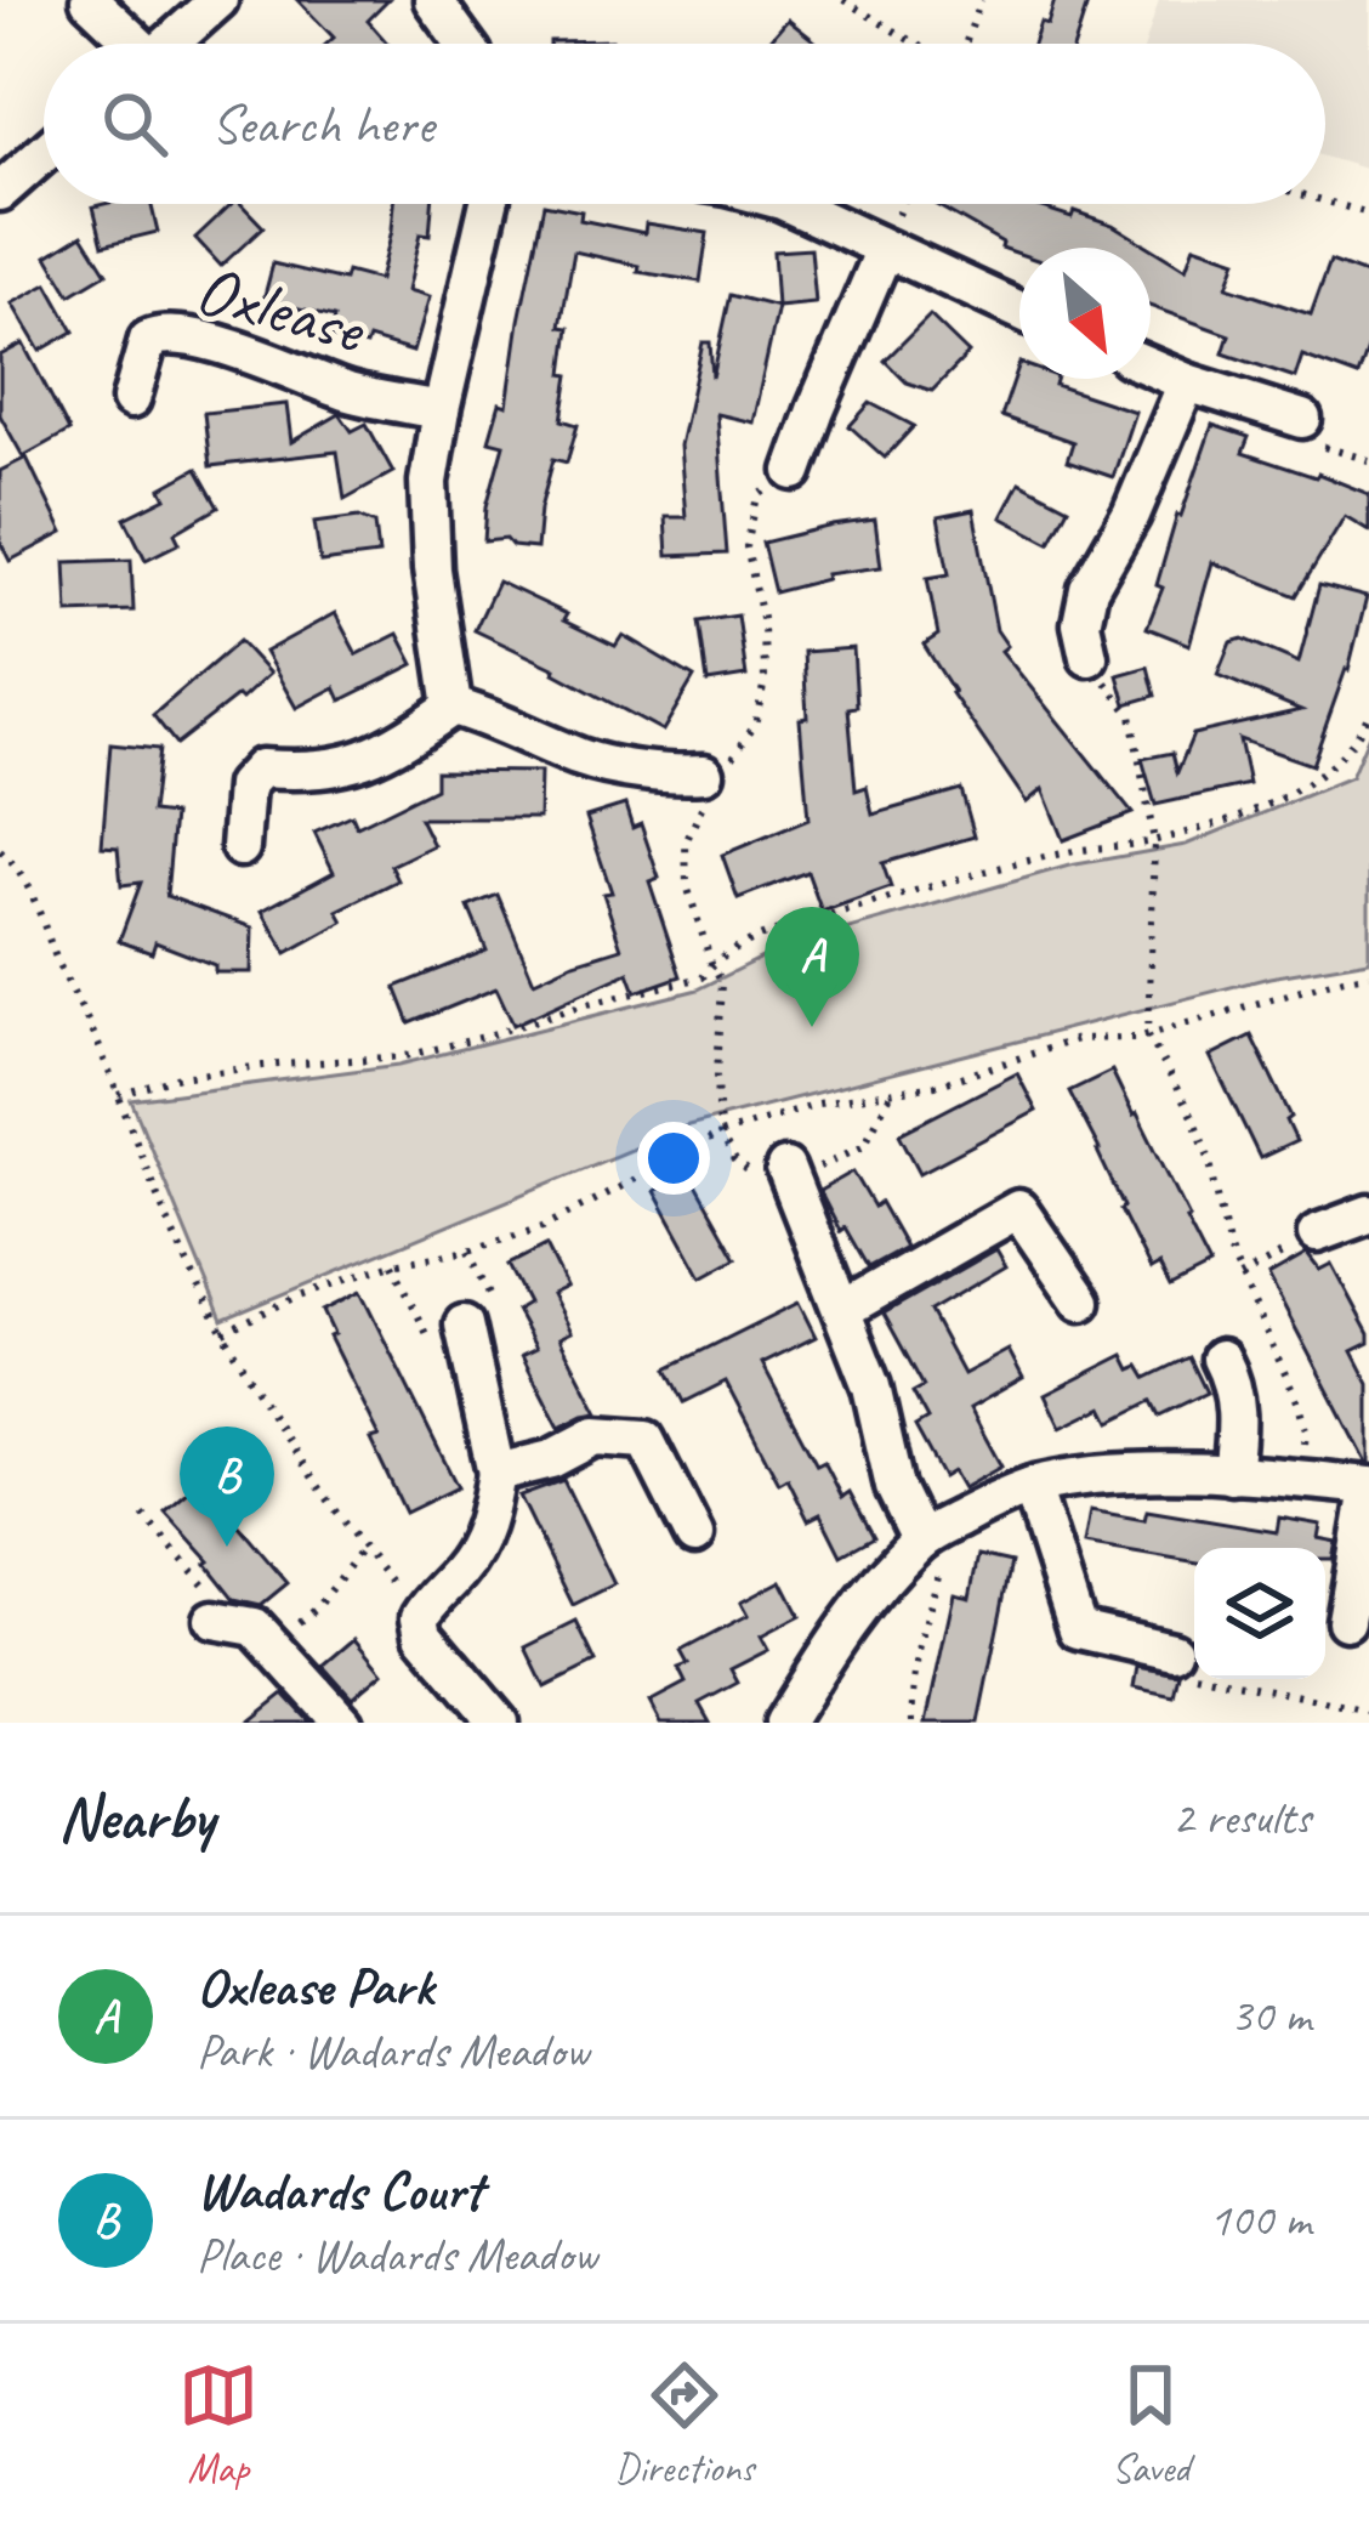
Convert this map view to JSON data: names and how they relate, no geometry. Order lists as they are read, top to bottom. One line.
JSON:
{"streets":{"street":["Oxlease"]},"north":"bottom right","page":{"search":"Search here","pins":["A","B"],"heading":["Nearby","2 results"],"list":[{"mark":"A","name":"Oxlease Park","note":"Park · Wadards Meadow","value":"30 m"},{"mark":"B","name":"Wadards Court","note":"Place · Wadards Meadow","value":"100 m"}],"nav":["Map","Directions","Saved"]}}
